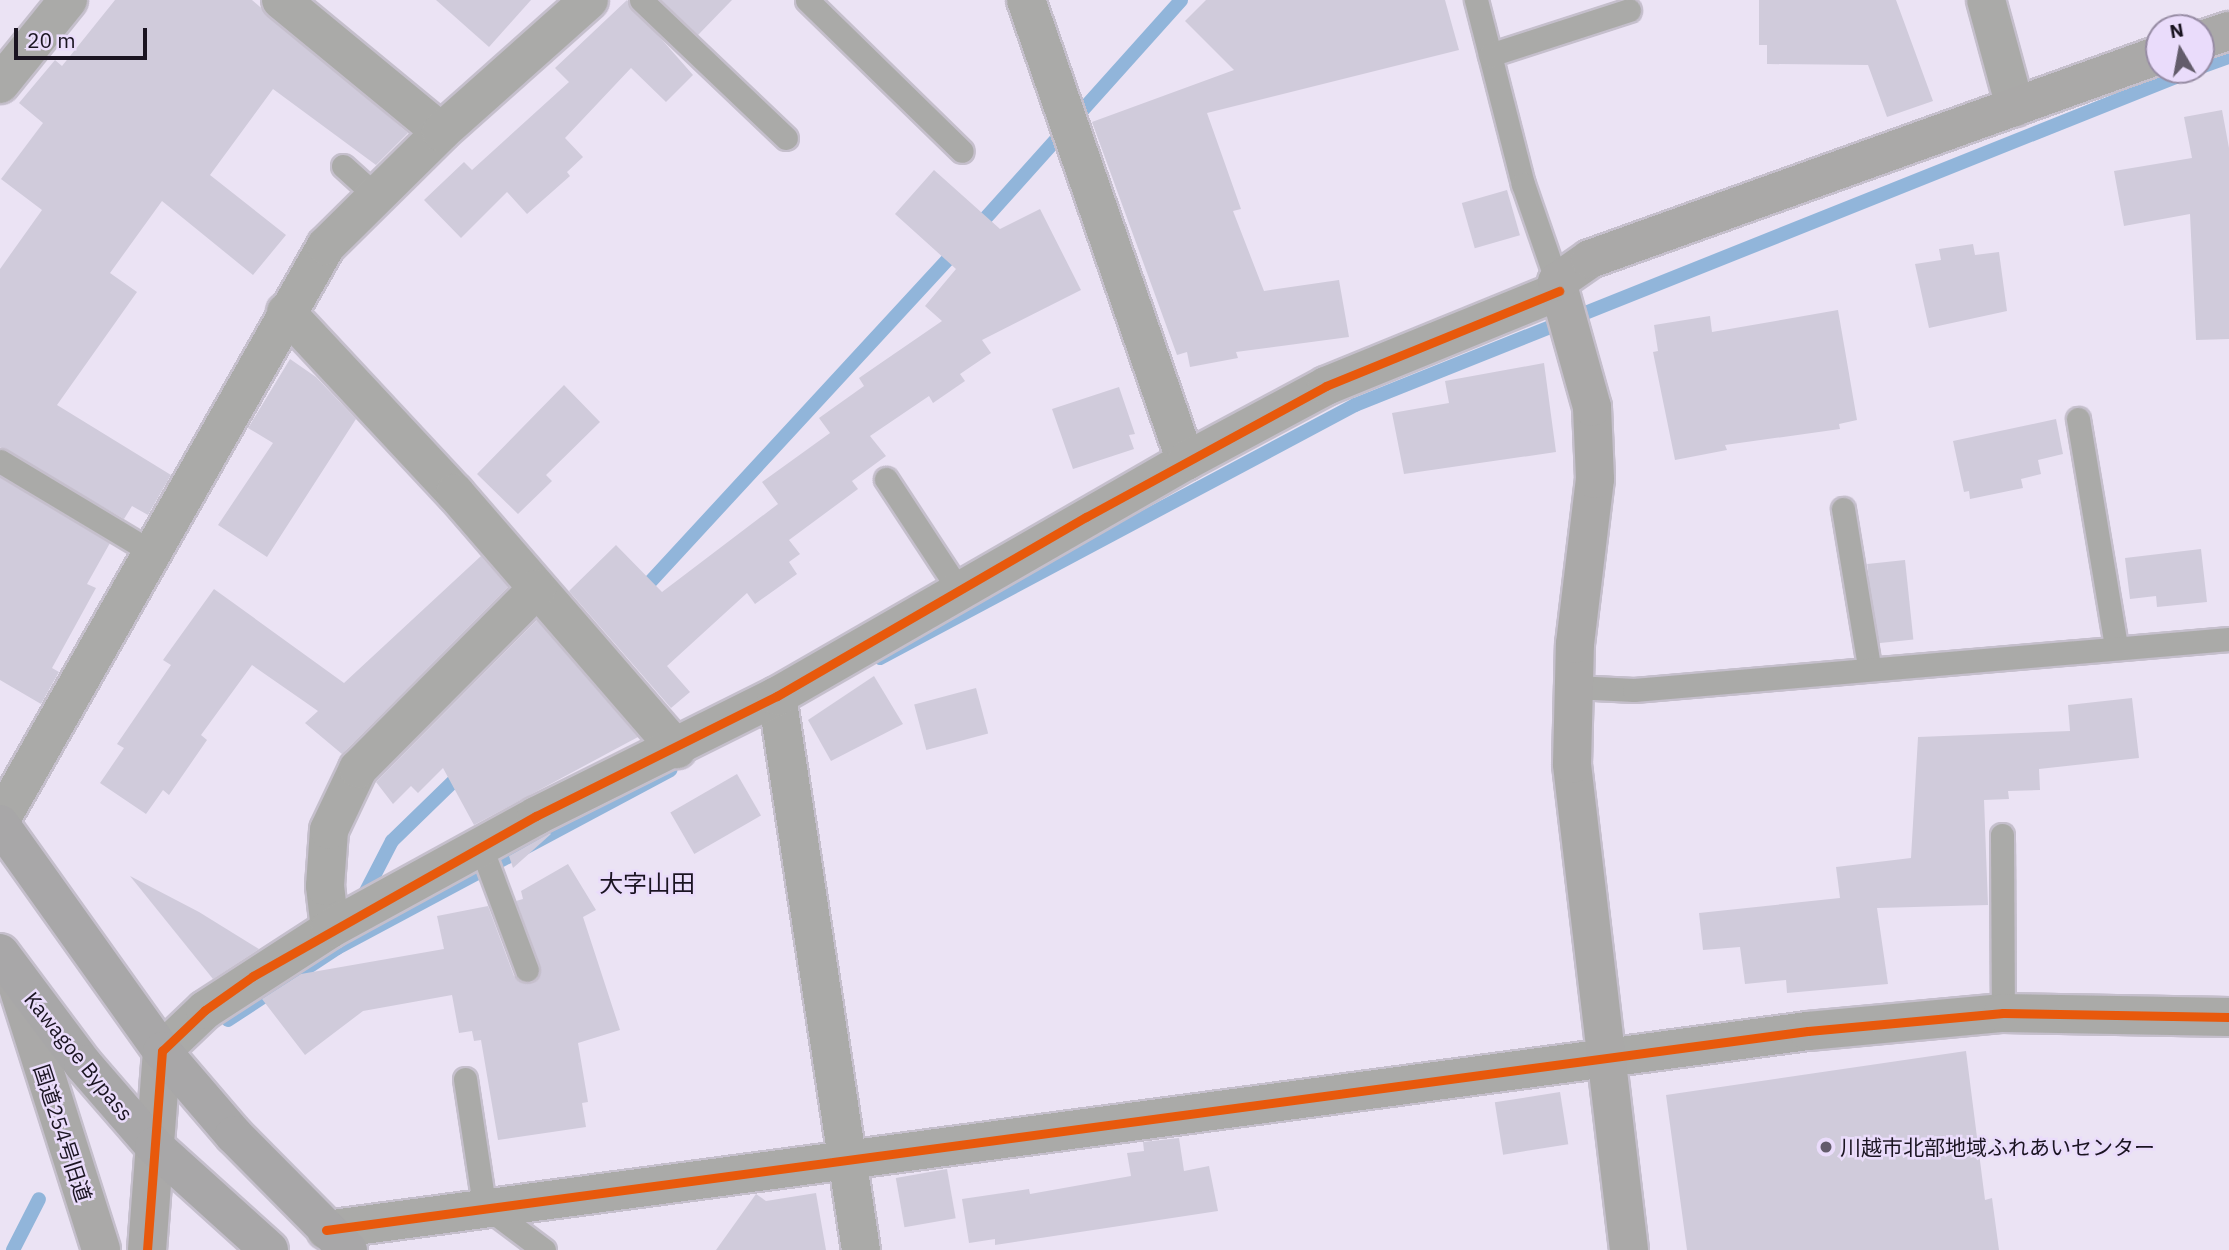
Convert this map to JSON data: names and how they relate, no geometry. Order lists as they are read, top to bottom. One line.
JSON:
{"streets":{"highway":["Kawagoe Bypass"],"street":["国道254号旧道"]},"crossings":[["Kawagoe Bypass","国道254号旧道"]],"districts":["大字山田"],"places":["川越市北部地域ふれあいセンター"],"scale_bar":"20 m","north":"top"}
